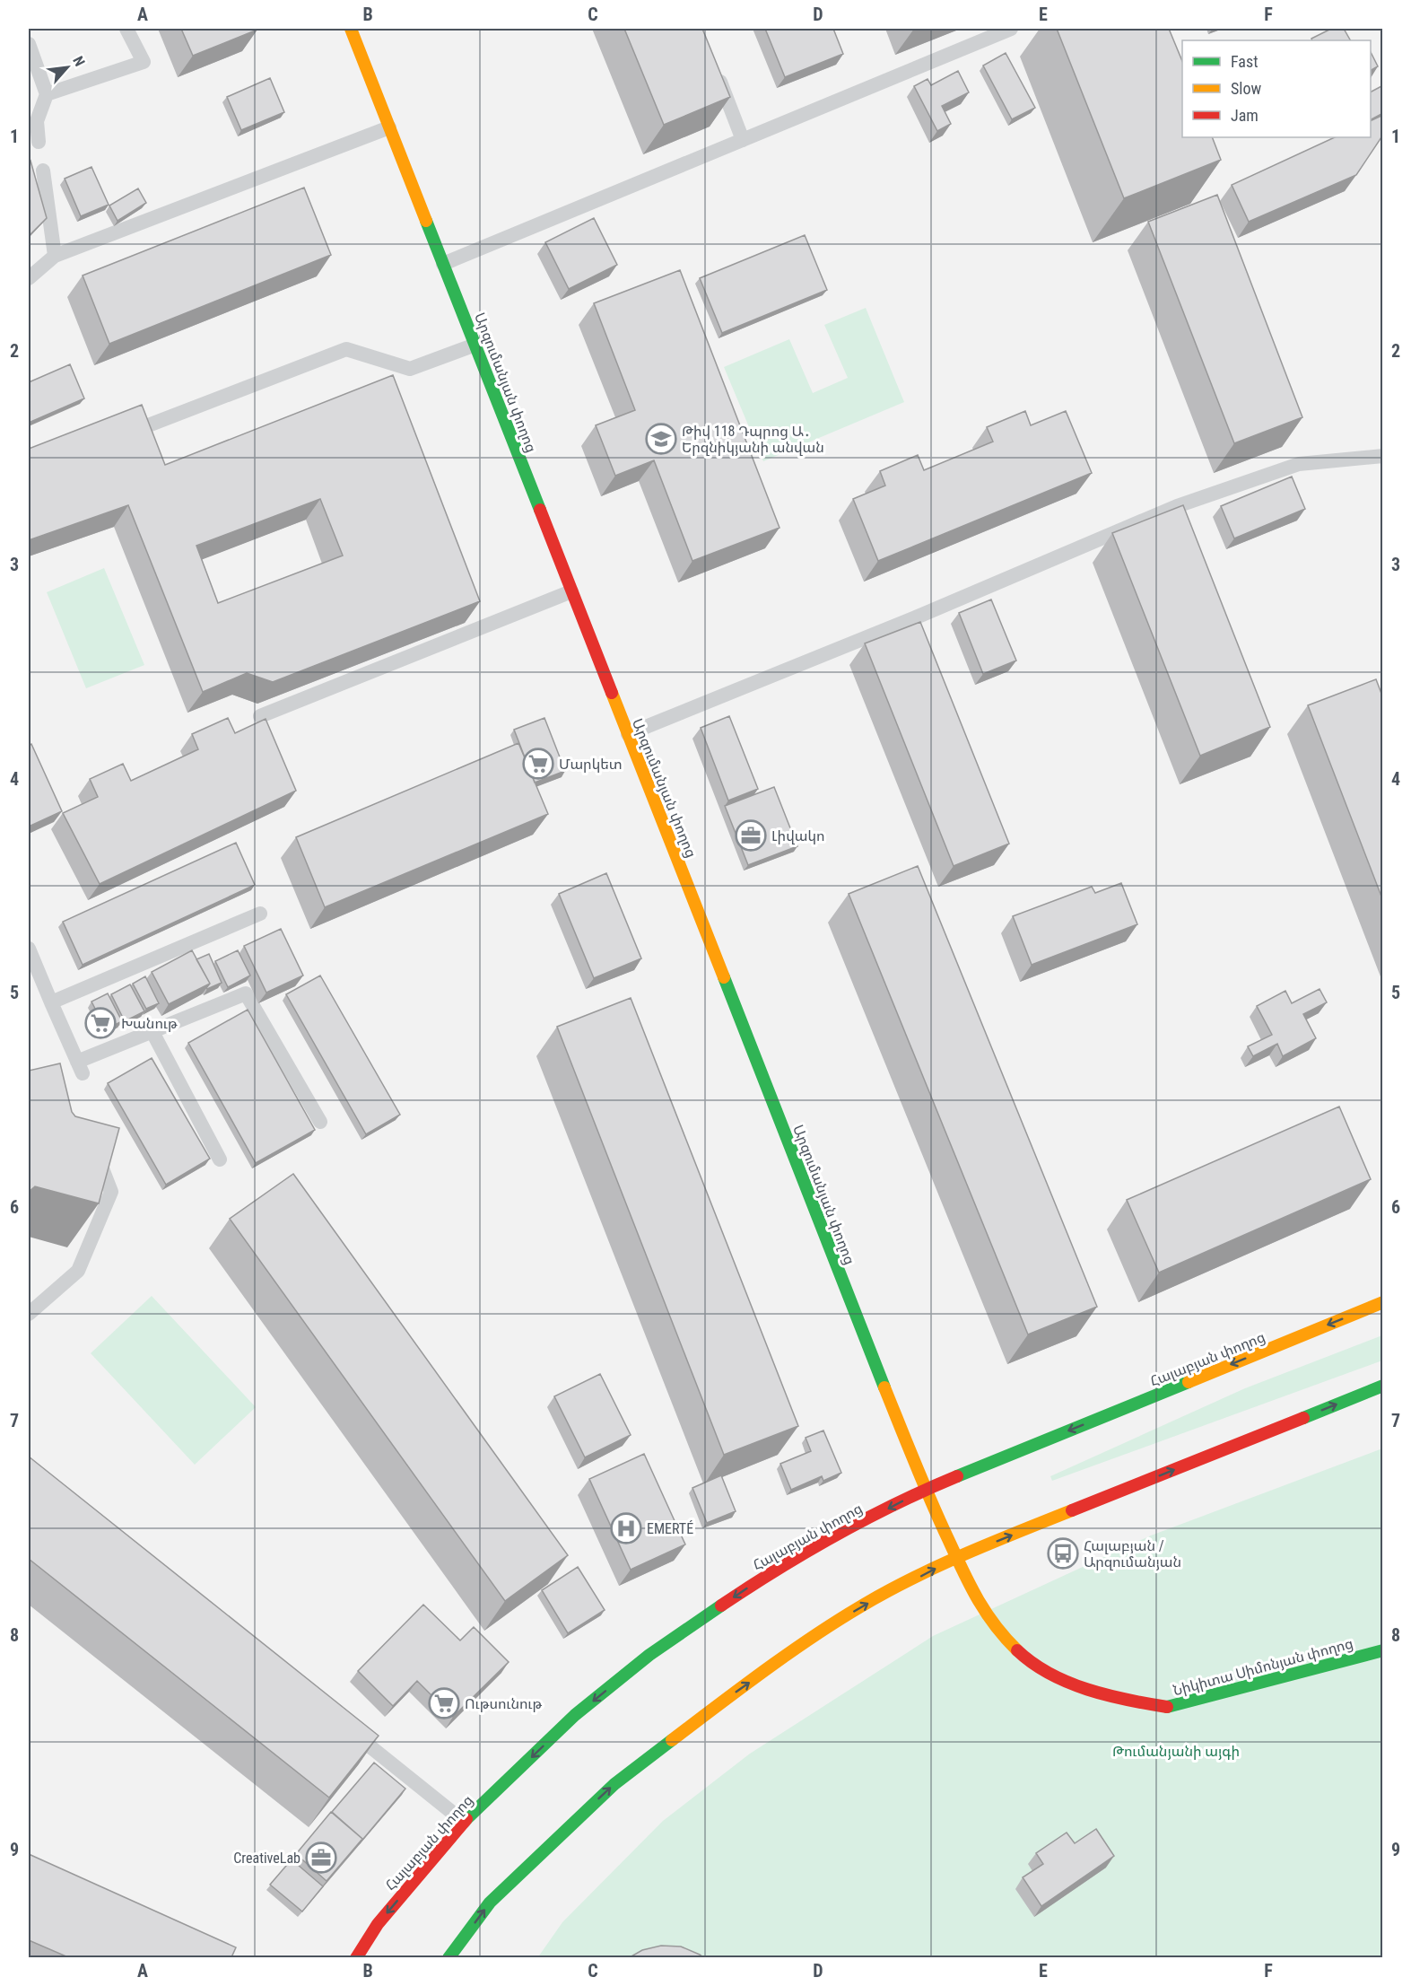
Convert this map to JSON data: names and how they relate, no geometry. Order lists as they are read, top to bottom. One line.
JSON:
{"streets":{"main road":["Արզումանյան փողոց","Հալաբյան փողոց","Նիկիտա Սիմոնյան փողոց"]},"crossings":[["Արզումանյան փողոց","Հալաբյան փողոց"],["Արզումանյան փողոց","Նիկիտա Սիմոնյան փողոց"]],"parks":["Թումանյանի այգի"],"places":{"school or university":["Թիվ 118 Դպրոց Ա․ Երզնիկյանի անվան"],"supermarket":["Մարկետ","Խանութ","Ութսունութ"],"office":["Լիվակո","CreativeLab"],"hospital":["EMERTÉ"],"bus stop":["Հալաբյան / Արզումանյան"]},"legend":["Fast","Slow","Jam"],"north":"top right","grid":{"columns":["A","B","C","D","E","F"],"rows":["1","2","3","4","5","6","7","8","9"]}}
